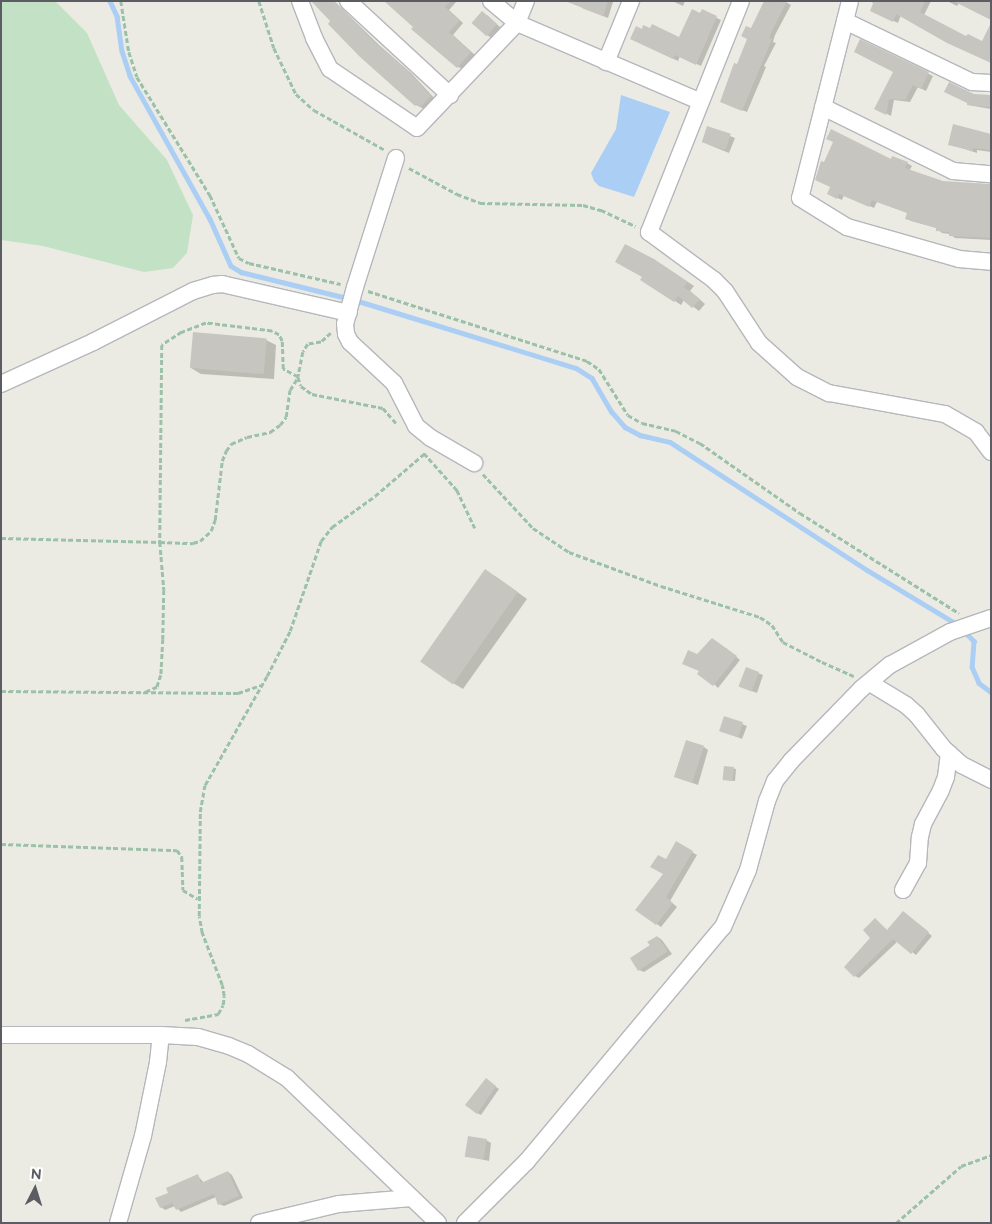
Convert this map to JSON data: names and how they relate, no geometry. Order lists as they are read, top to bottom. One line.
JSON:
{"north":"top"}
